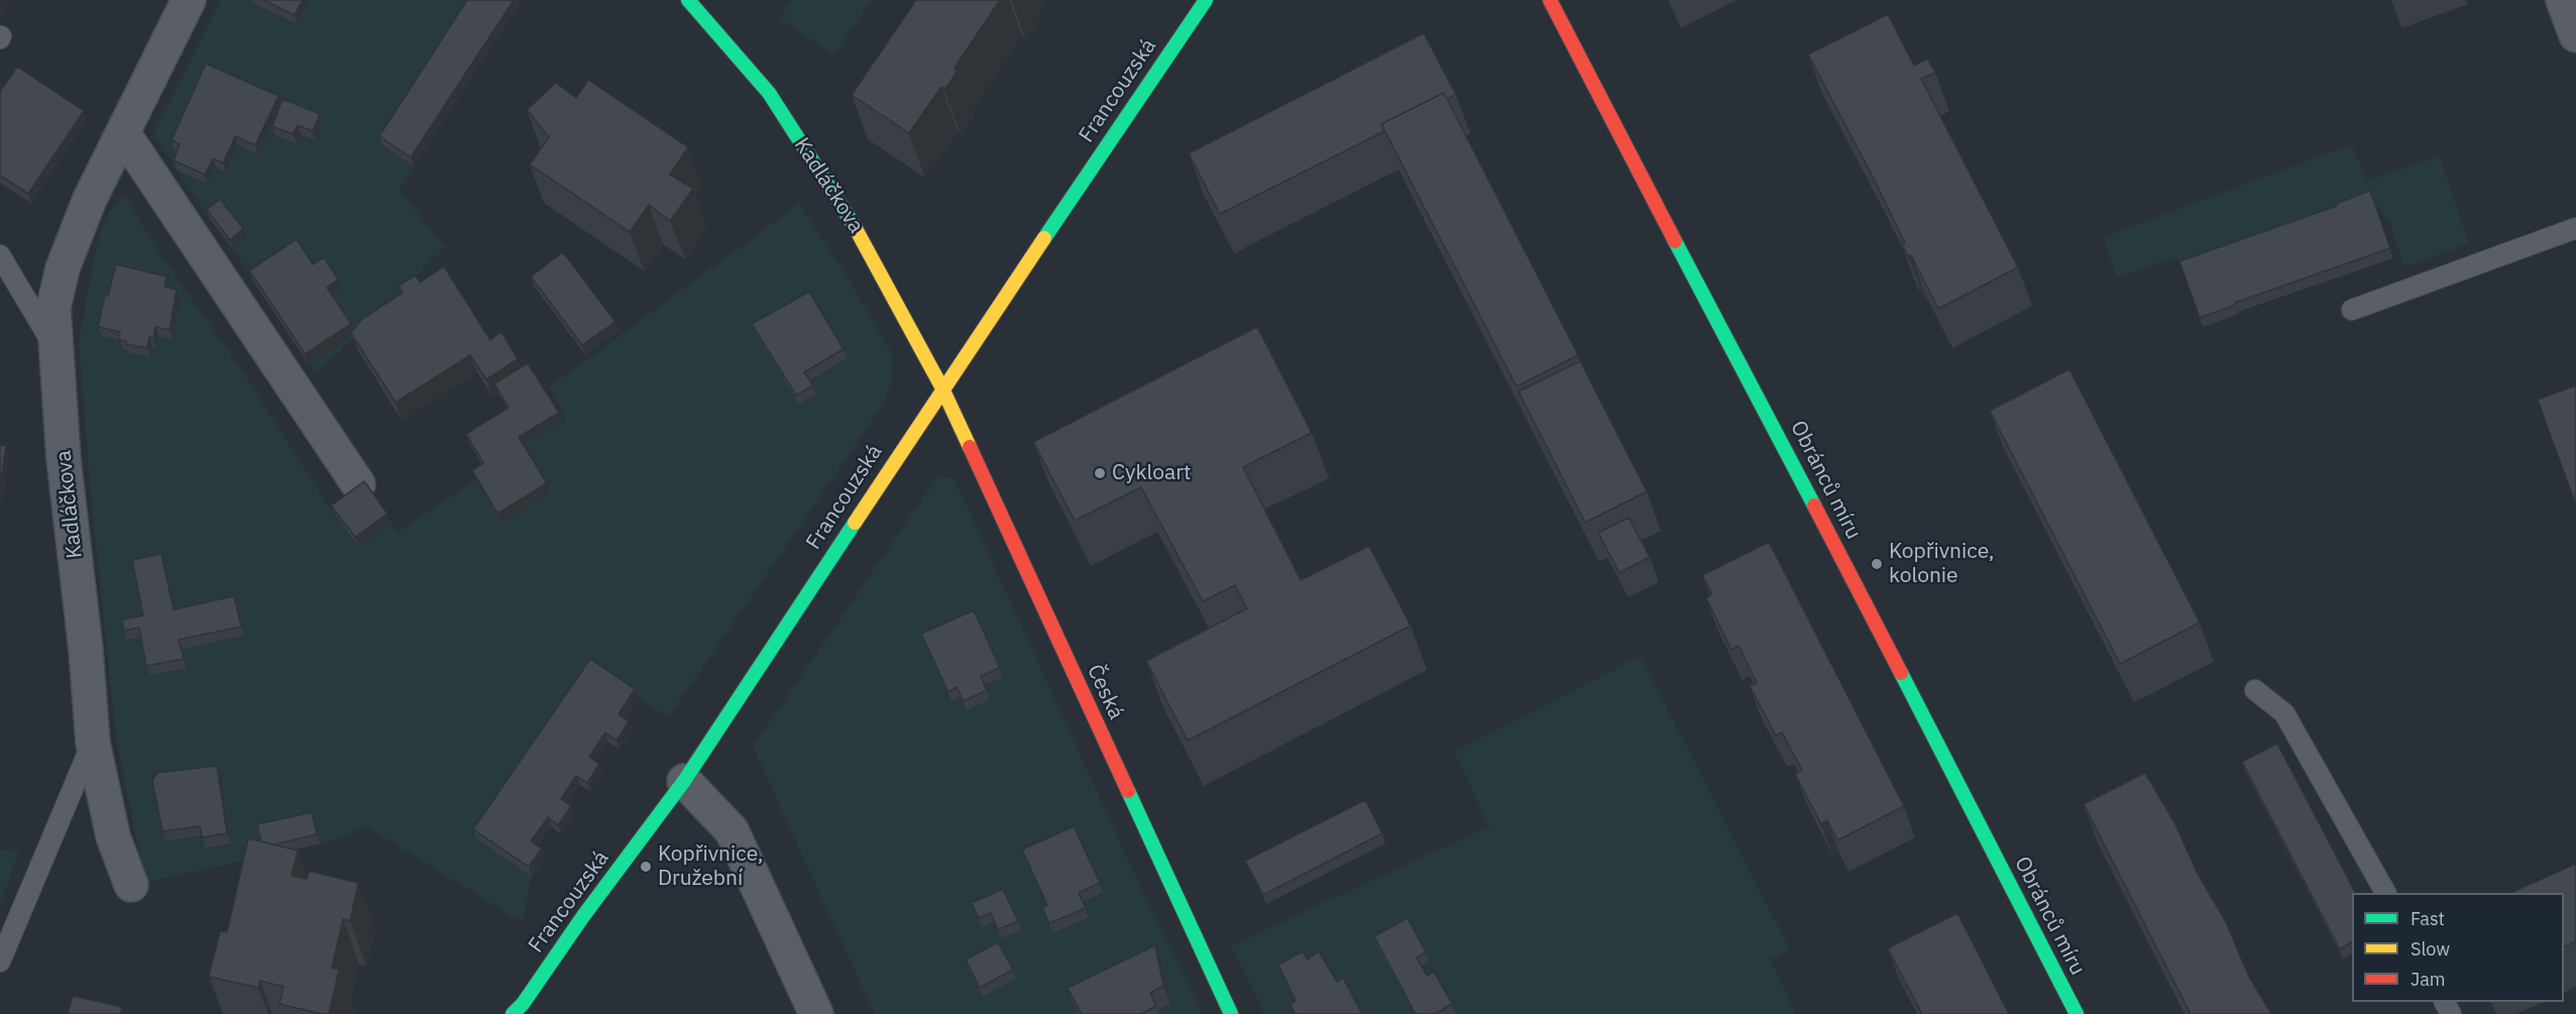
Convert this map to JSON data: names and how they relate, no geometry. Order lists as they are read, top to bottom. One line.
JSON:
{"streets":{"street":["Francouzská","Kadláčkova","Obránců míru","Česká"]},"crossings":[["Francouzská","Kadláčkova"],["Francouzská","Česká"],["Kadláčkova","Česká"]],"places":["Cykloart","Kopřivnice, kolonie","Kopřivnice, Družební"],"legend":["Fast","Slow","Jam"]}
